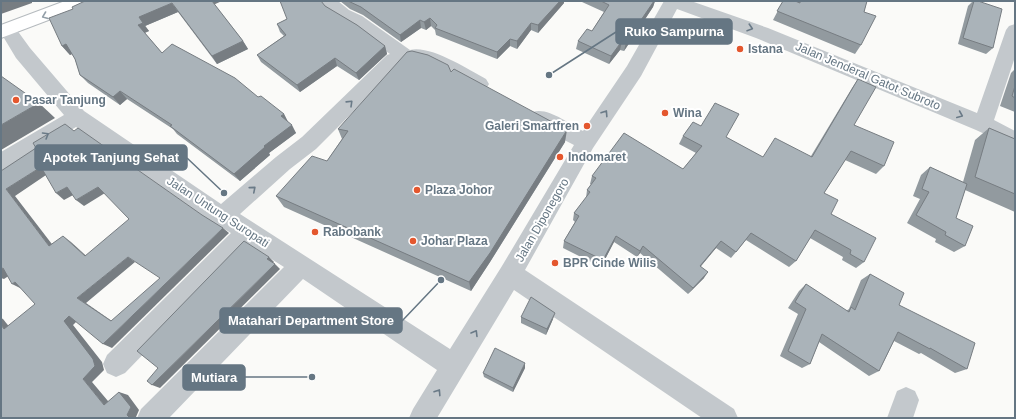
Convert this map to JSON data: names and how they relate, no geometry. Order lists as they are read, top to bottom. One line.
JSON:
{"streets":{"street":["Jalan Jenderal Gatot Subroto","Jalan Untung Suropati","Jalan Diponegoro"]},"crossings":[["Jalan Jenderal Gatot Subroto","Jalan Diponegoro"],["Jalan Untung Suropati","Jalan Diponegoro"]],"one_way":["Jalan Jenderal Gatot Subroto","Jalan Diponegoro"],"places":["Istana","Ruko Sampurna","Pasar Tanjung","Wina","Galeri Smartfren","Indomaret","Plaza Johor","Apotek Tanjung Sehat","Rabobank","Johar Plaza","BPR Cinde Wilis","Matahari Department Store","Mutiara"]}
